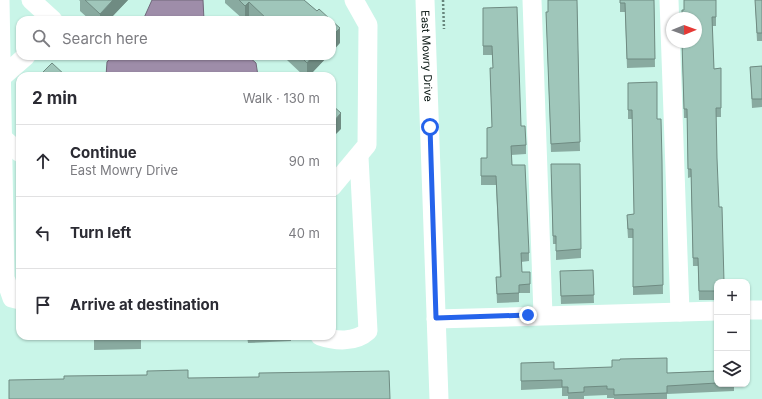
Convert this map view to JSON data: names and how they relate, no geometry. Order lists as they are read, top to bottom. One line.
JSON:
{"streets":{"street":["East Mowry Drive"]},"north":"right","page":{"search":"Search here","heading":["2 min","Walk · 130 m"],"list":[["Continue","East Mowry Drive","90 m"],["Turn left","40 m"],"Arrive at destination"],"map_buttons":["+","−"]}}
